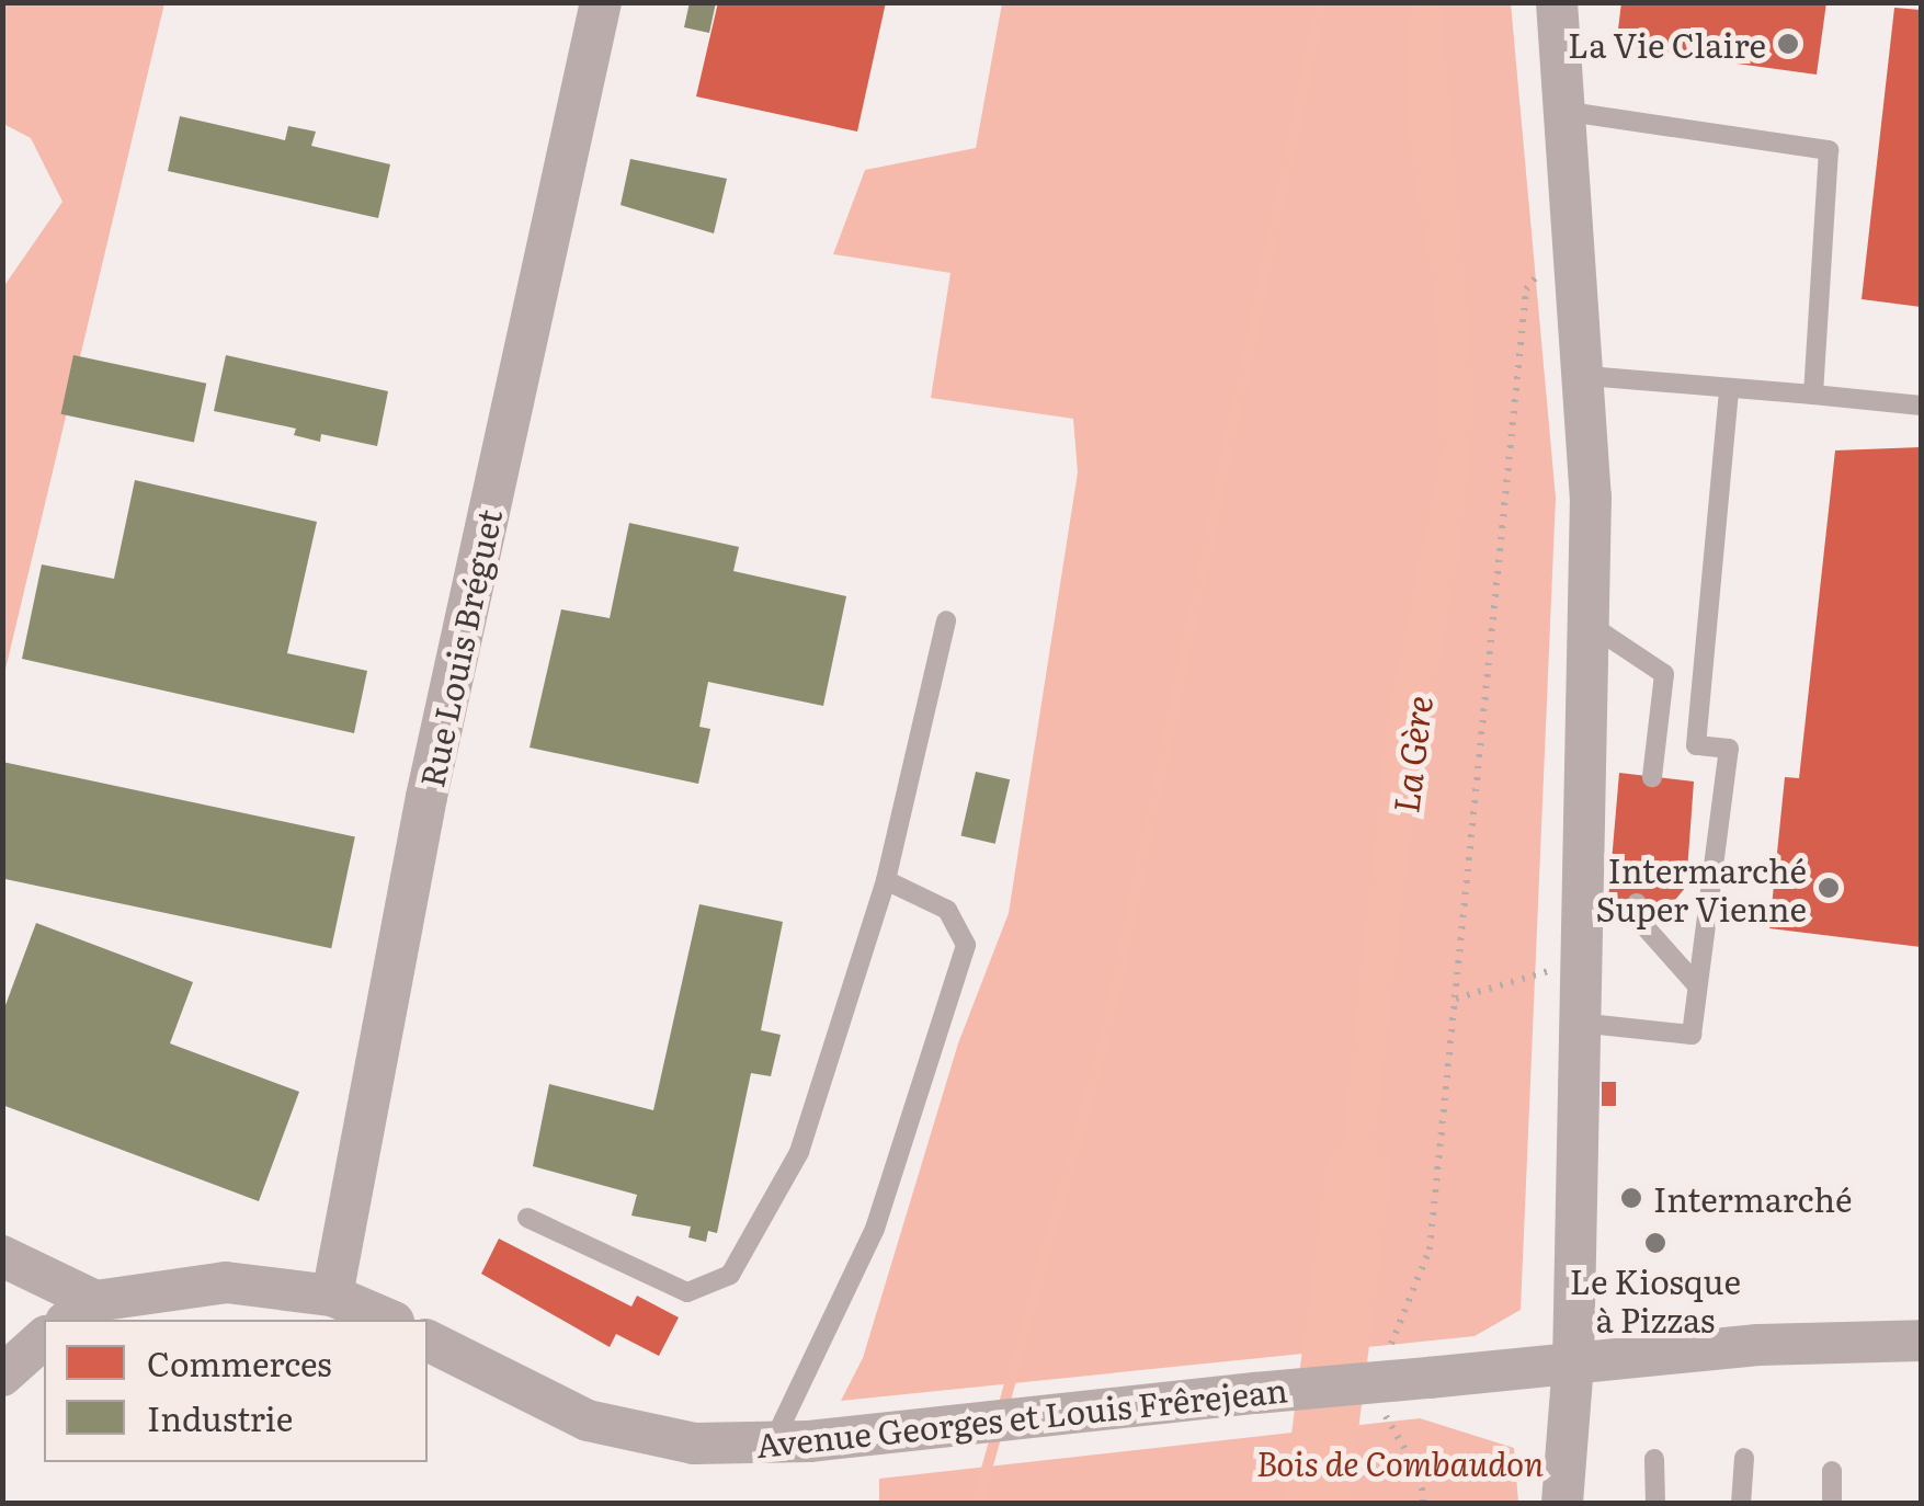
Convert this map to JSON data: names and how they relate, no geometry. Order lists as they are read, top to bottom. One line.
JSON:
{"streets":{"street":["Rue Louis Bréguet","Avenue Georges et Louis Frêrejean"]},"water":["La Gère"],"parks":["Bois de Combaudon"],"places":["La Vie Claire","Intermarché Super Vienne","Intermarché","Le Kiosque à Pizzas"],"legend":["Commerces","Industrie"]}
